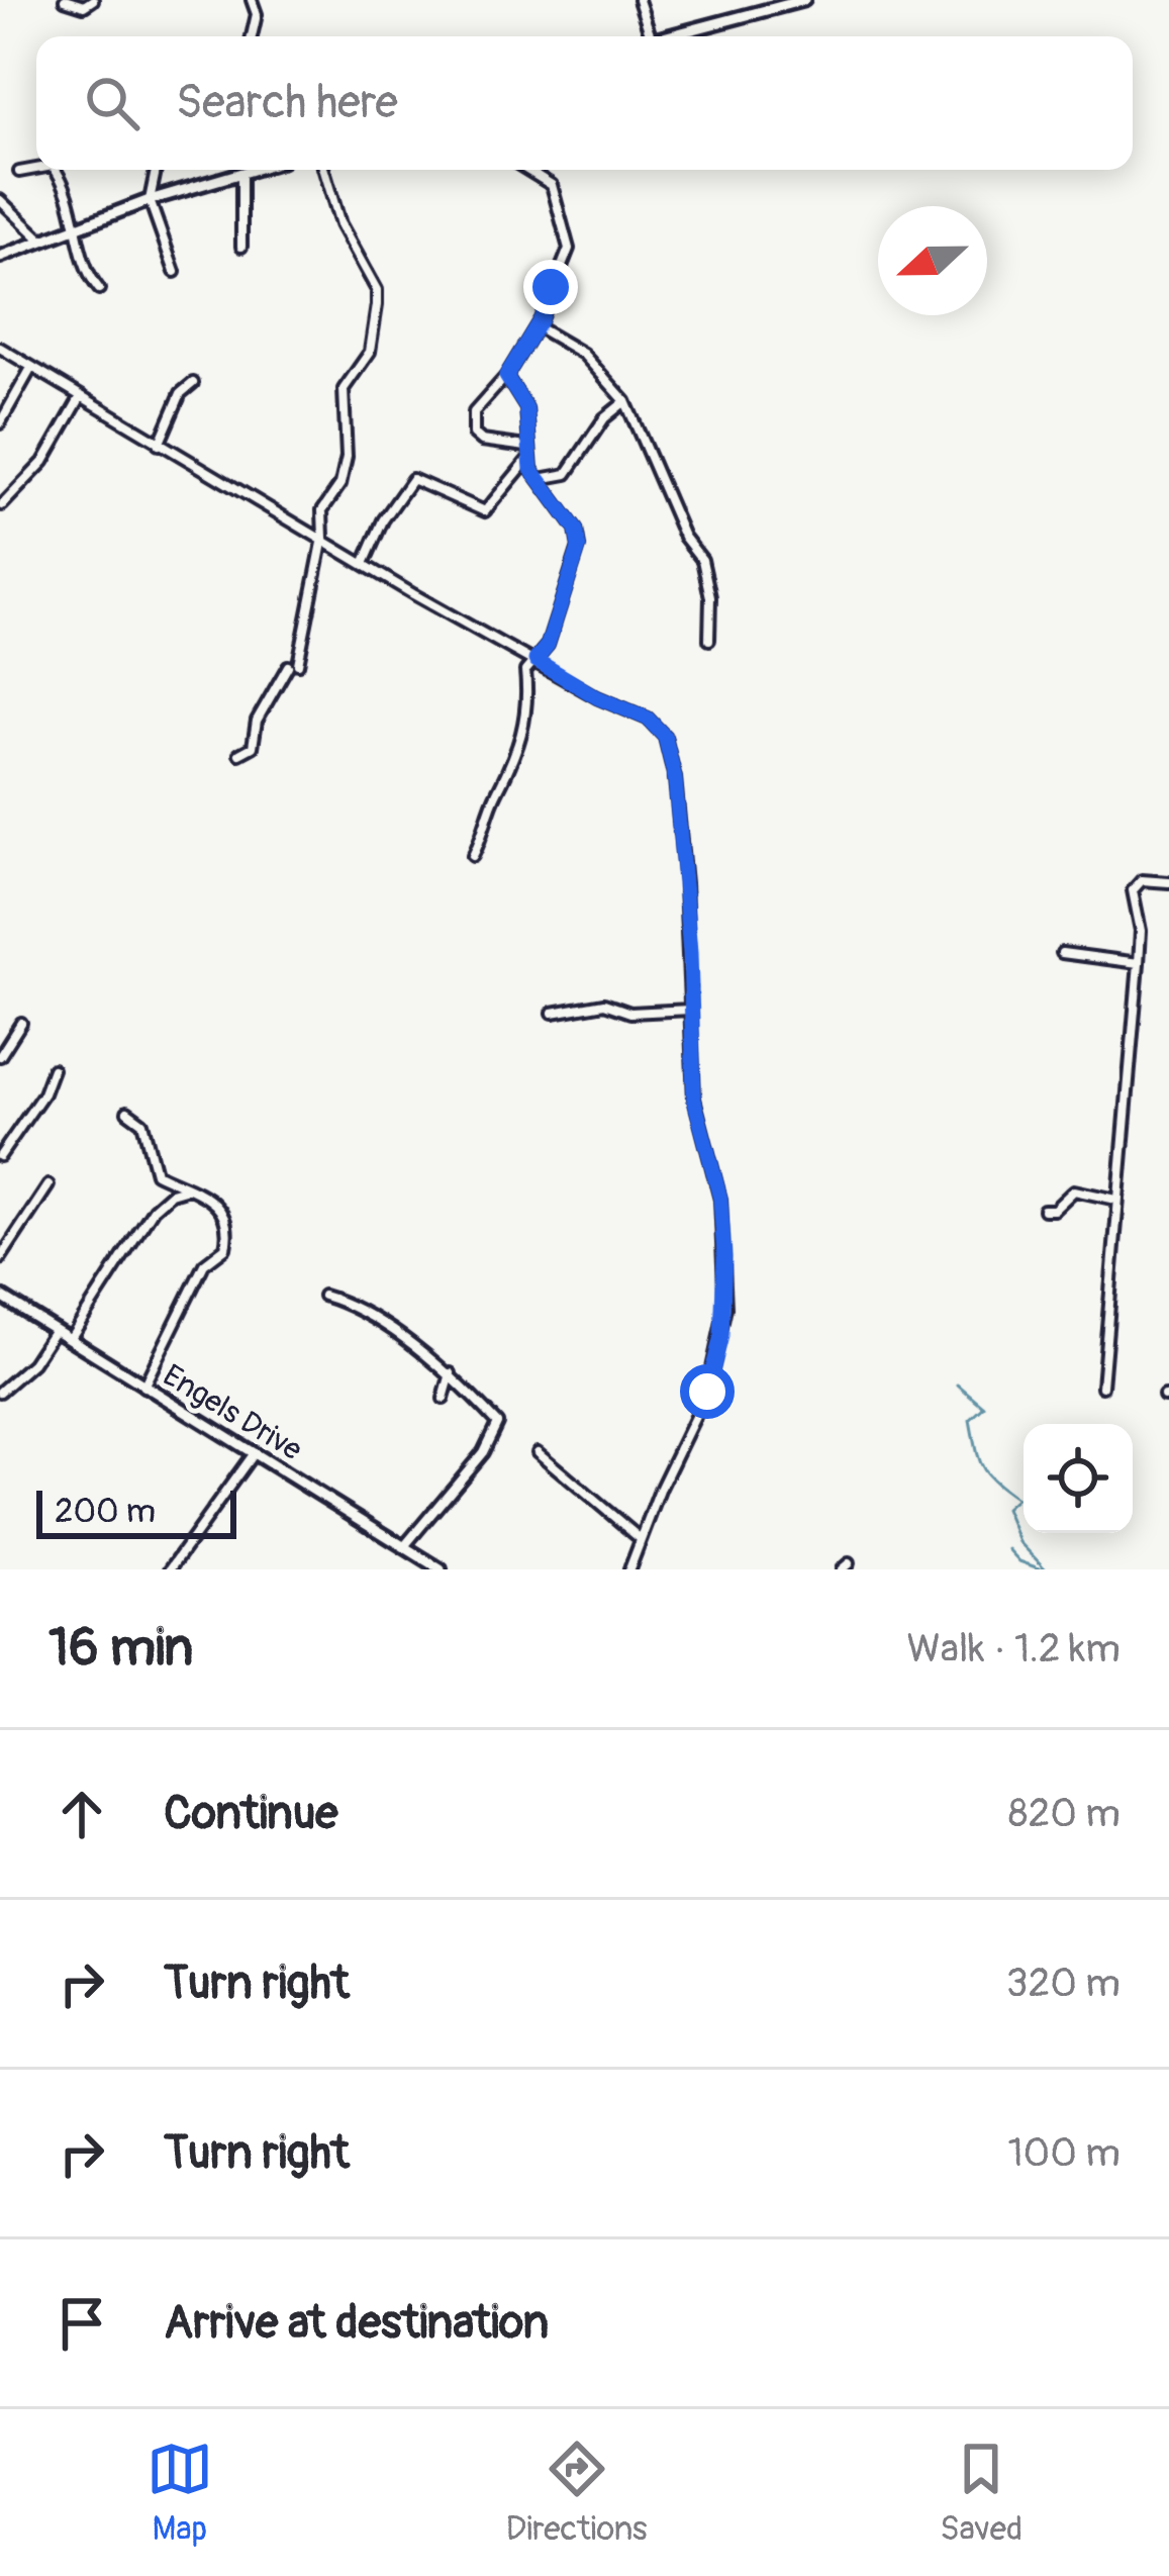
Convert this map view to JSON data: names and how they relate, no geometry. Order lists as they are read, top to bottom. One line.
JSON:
{"streets":{"street":["Engels Drive"]},"scale_bar":"200 m","north":"left","page":{"search":"Search here","scale":"200 m","heading":["16 min","Walk · 1.2 km"],"list":[["Continue","820 m"],["Turn right","320 m"],["Turn right","100 m"],"Arrive at destination"],"nav":["Map","Directions","Saved"]}}
